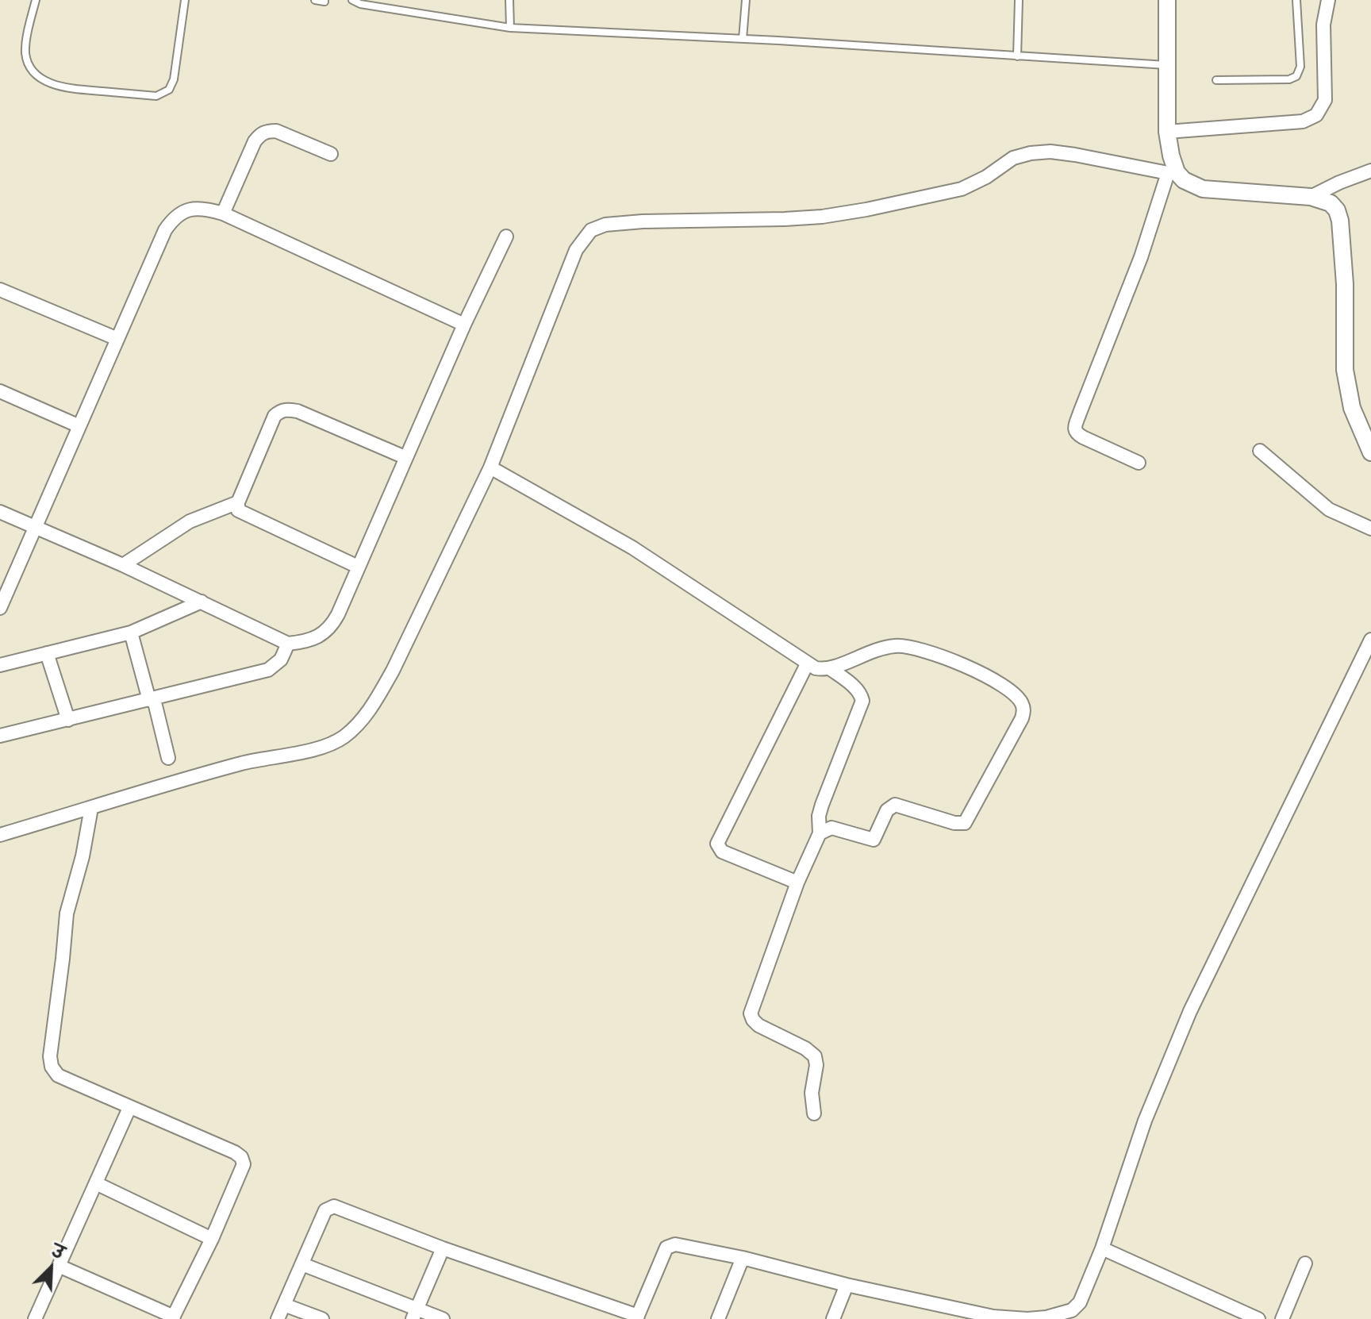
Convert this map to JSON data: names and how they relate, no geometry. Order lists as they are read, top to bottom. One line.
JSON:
{"north":"top right"}
